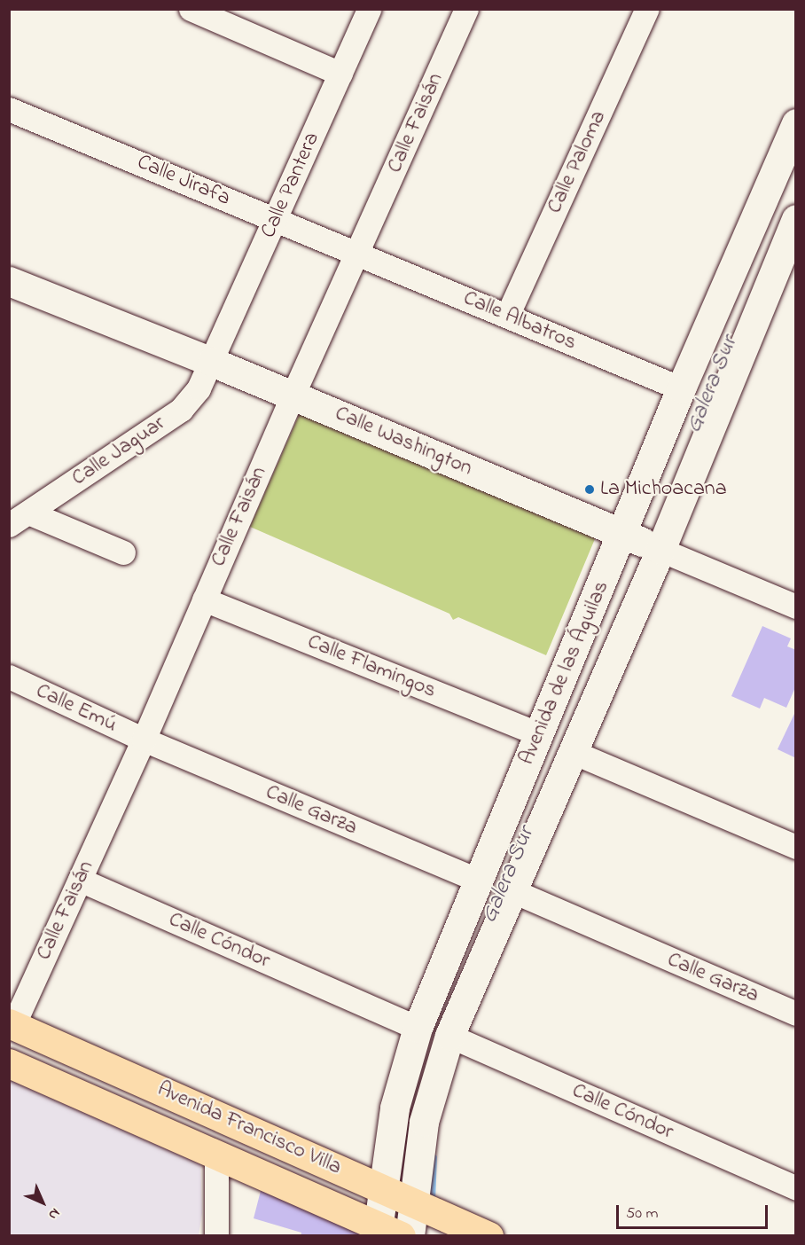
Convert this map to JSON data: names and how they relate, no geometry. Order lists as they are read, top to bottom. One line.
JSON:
{"streets":{"main road":["Avenida Francisco Villa"],"street":["Calle Faisán","Calle Paloma","Calle Jirafa","Calle Pantera","Calle Albatros","Calle Washington","Calle Jaguar","Calle Flamingos","Avenida de las Águilas","Calle Emú","Calle Garza","Calle Cóndor"]},"crossings":[["Calle Faisán","Calle Jirafa"],["Calle Faisán","Calle Albatros"],["Calle Faisán","Calle Washington"],["Calle Faisán","Calle Flamingos"],["Calle Faisán","Calle Emú"],["Calle Faisán","Calle Garza"],["Calle Faisán","Calle Cóndor"],["Calle Faisán","Avenida Francisco Villa"],["Calle Paloma","Calle Albatros"],["Calle Jirafa","Calle Pantera"],["Calle Jirafa","Calle Albatros"],["Calle Pantera","Calle Washington"],["Calle Pantera","Calle Jaguar"],["Calle Albatros","Avenida de las Águilas"],["Calle Washington","Calle Jaguar"],["Calle Washington","Avenida de las Águilas"],["Calle Flamingos","Avenida de las Águilas"],["Avenida de las Águilas","Calle Garza"],["Avenida de las Águilas","Calle Cóndor"],["Avenida de las Águilas","Avenida Francisco Villa"],["Calle Emú","Calle Garza"]],"water":["Galera Sur"],"places":["La Michoacana"],"scale_bar":"50 m","north":"bottom right"}
